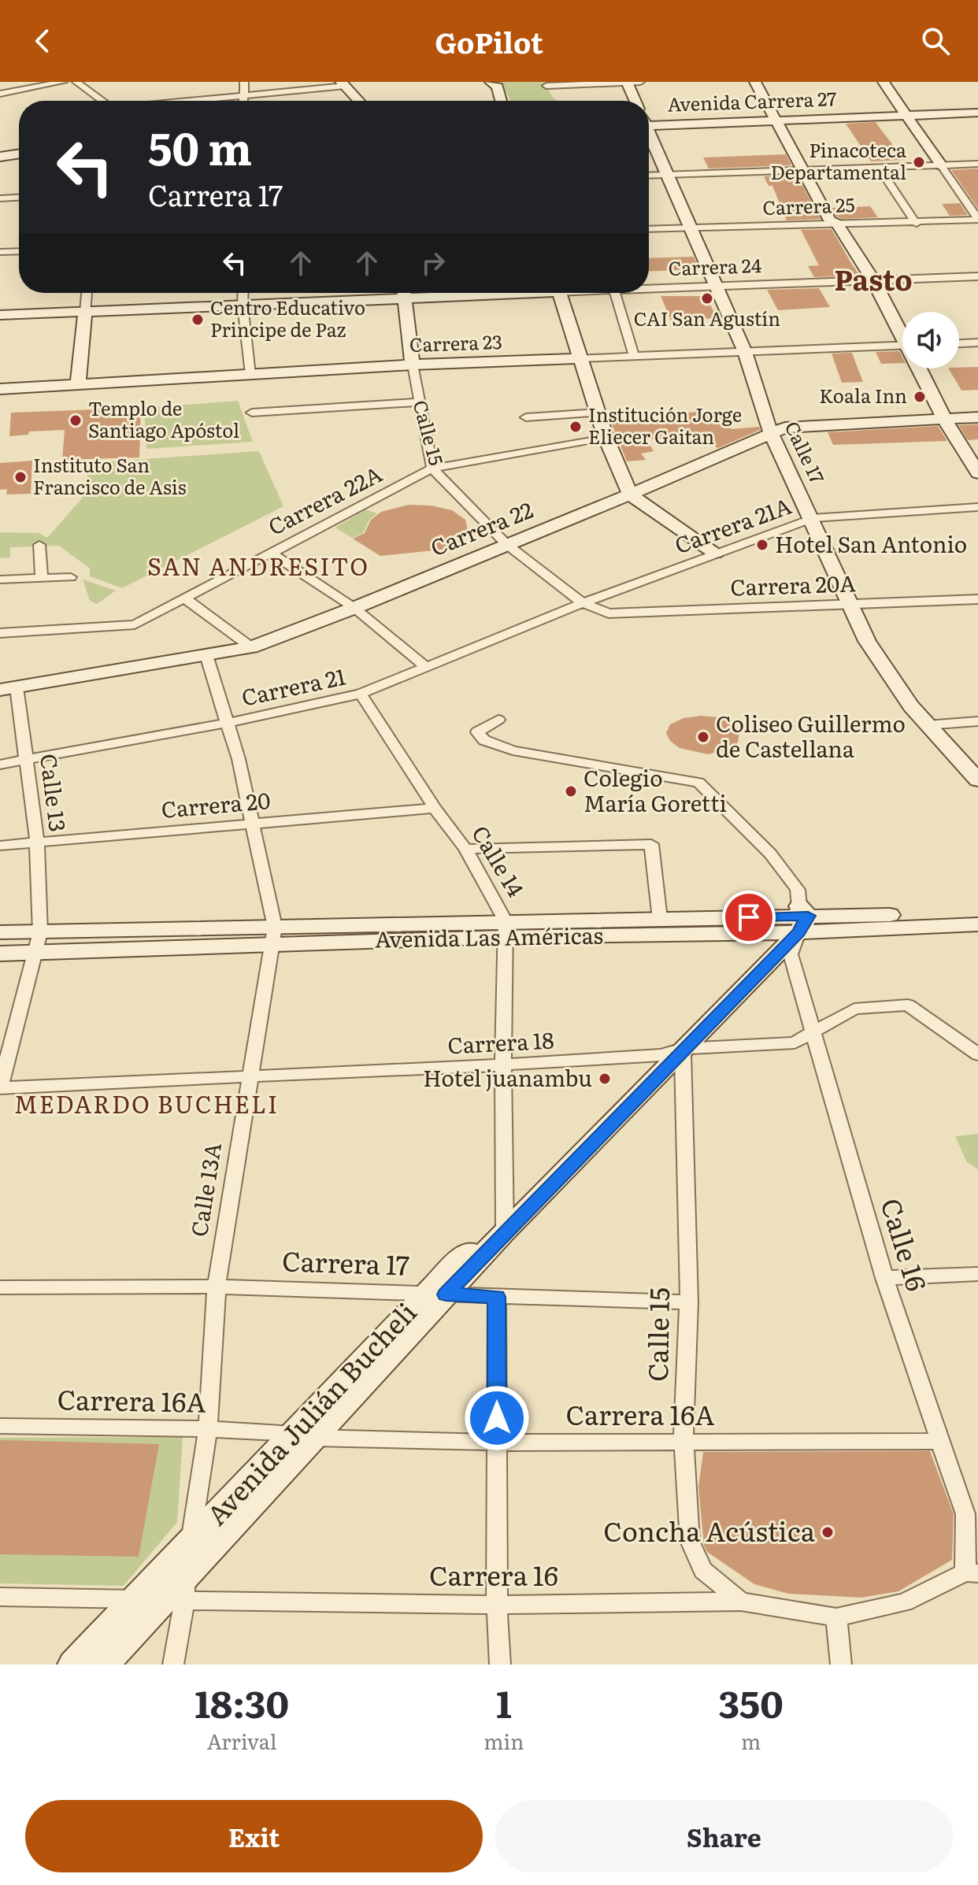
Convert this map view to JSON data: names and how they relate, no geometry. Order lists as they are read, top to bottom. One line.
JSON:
{"streets":{"street":["Avenida Carrera 27","Carrera 25","Carrera 24","Carrera 23","Calle 15","Calle 17","Carrera 22A","Carrera 21A","Carrera 22","Carrera 20A","Carrera 21","Calle 13","Carrera 20","Calle 14","Avenida Las Américas","Carrera 18","Calle 13A","Calle 16","Carrera 17","Carrera 16A","Avenida Julián Bucheli","Carrera 16"]},"crossings":[["Carrera 25","Calle 17"],["Carrera 24","Calle 17"],["Carrera 23","Calle 15"],["Carrera 23","Calle 17"],["Calle 15","Carrera 22A"],["Calle 15","Carrera 21A"],["Calle 15","Carrera 22"],["Calle 15","Carrera 20A"],["Calle 15","Carrera 21"],["Calle 15","Carrera 18"],["Calle 15","Carrera 17"],["Calle 15","Carrera 16A"],["Calle 15","Avenida Julián Bucheli"],["Calle 15","Carrera 16"],["Calle 17","Carrera 21A"],["Calle 17","Carrera 22"],["Calle 17","Carrera 20A"],["Carrera 21A","Carrera 21"],["Carrera 22","Calle 13"],["Carrera 22","Calle 13A"],["Carrera 21","Calle 13"],["Carrera 21","Calle 14"],["Carrera 21","Calle 13A"],["Calle 13","Carrera 20"],["Calle 13","Avenida Las Américas"],["Calle 13","Carrera 18"],["Carrera 20","Calle 14"],["Carrera 20","Calle 13A"],["Calle 14","Avenida Las Américas"],["Calle 14","Carrera 18"],["Calle 14","Avenida Julián Bucheli"],["Avenida Las Américas","Calle 13A"],["Avenida Las Américas","Calle 16"],["Avenida Las Américas","Avenida Julián Bucheli"],["Carrera 18","Calle 13A"],["Carrera 18","Calle 16"],["Carrera 18","Avenida Julián Bucheli"],["Calle 13A","Carrera 17"],["Calle 13A","Carrera 16A"],["Calle 13A","Avenida Julián Bucheli"],["Calle 13A","Carrera 16"],["Calle 16","Carrera 16A"],["Calle 16","Avenida Julián Bucheli"],["Calle 16","Carrera 16"],["Carrera 17","Avenida Julián Bucheli"],["Carrera 16A","Avenida Julián Bucheli"],["Avenida Julián Bucheli","Carrera 16"]],"districts":["Pasto","SAN ANDRESITO","MEDARDO BUCHELI"],"places":["Pinacoteca Departamental","CAI San Agustín","Centro Educativo Principe de Paz","Koala Inn","Templo de Santiago Apóstol","Institución Jorge Eliecer Gaitan","Instituto San Francisco de Asis","Hotel San Antonio","Coliseo Guillermo de Castellana","Colegio María Goretti","Hotel juanambu","Concha Acústica"],"page":{"header":"GoPilot","turn":["50 m","Carrera 17"],"eta":["18:30","Arrival","1","min","350","m"],"buttons":["Exit","Share"]}}
